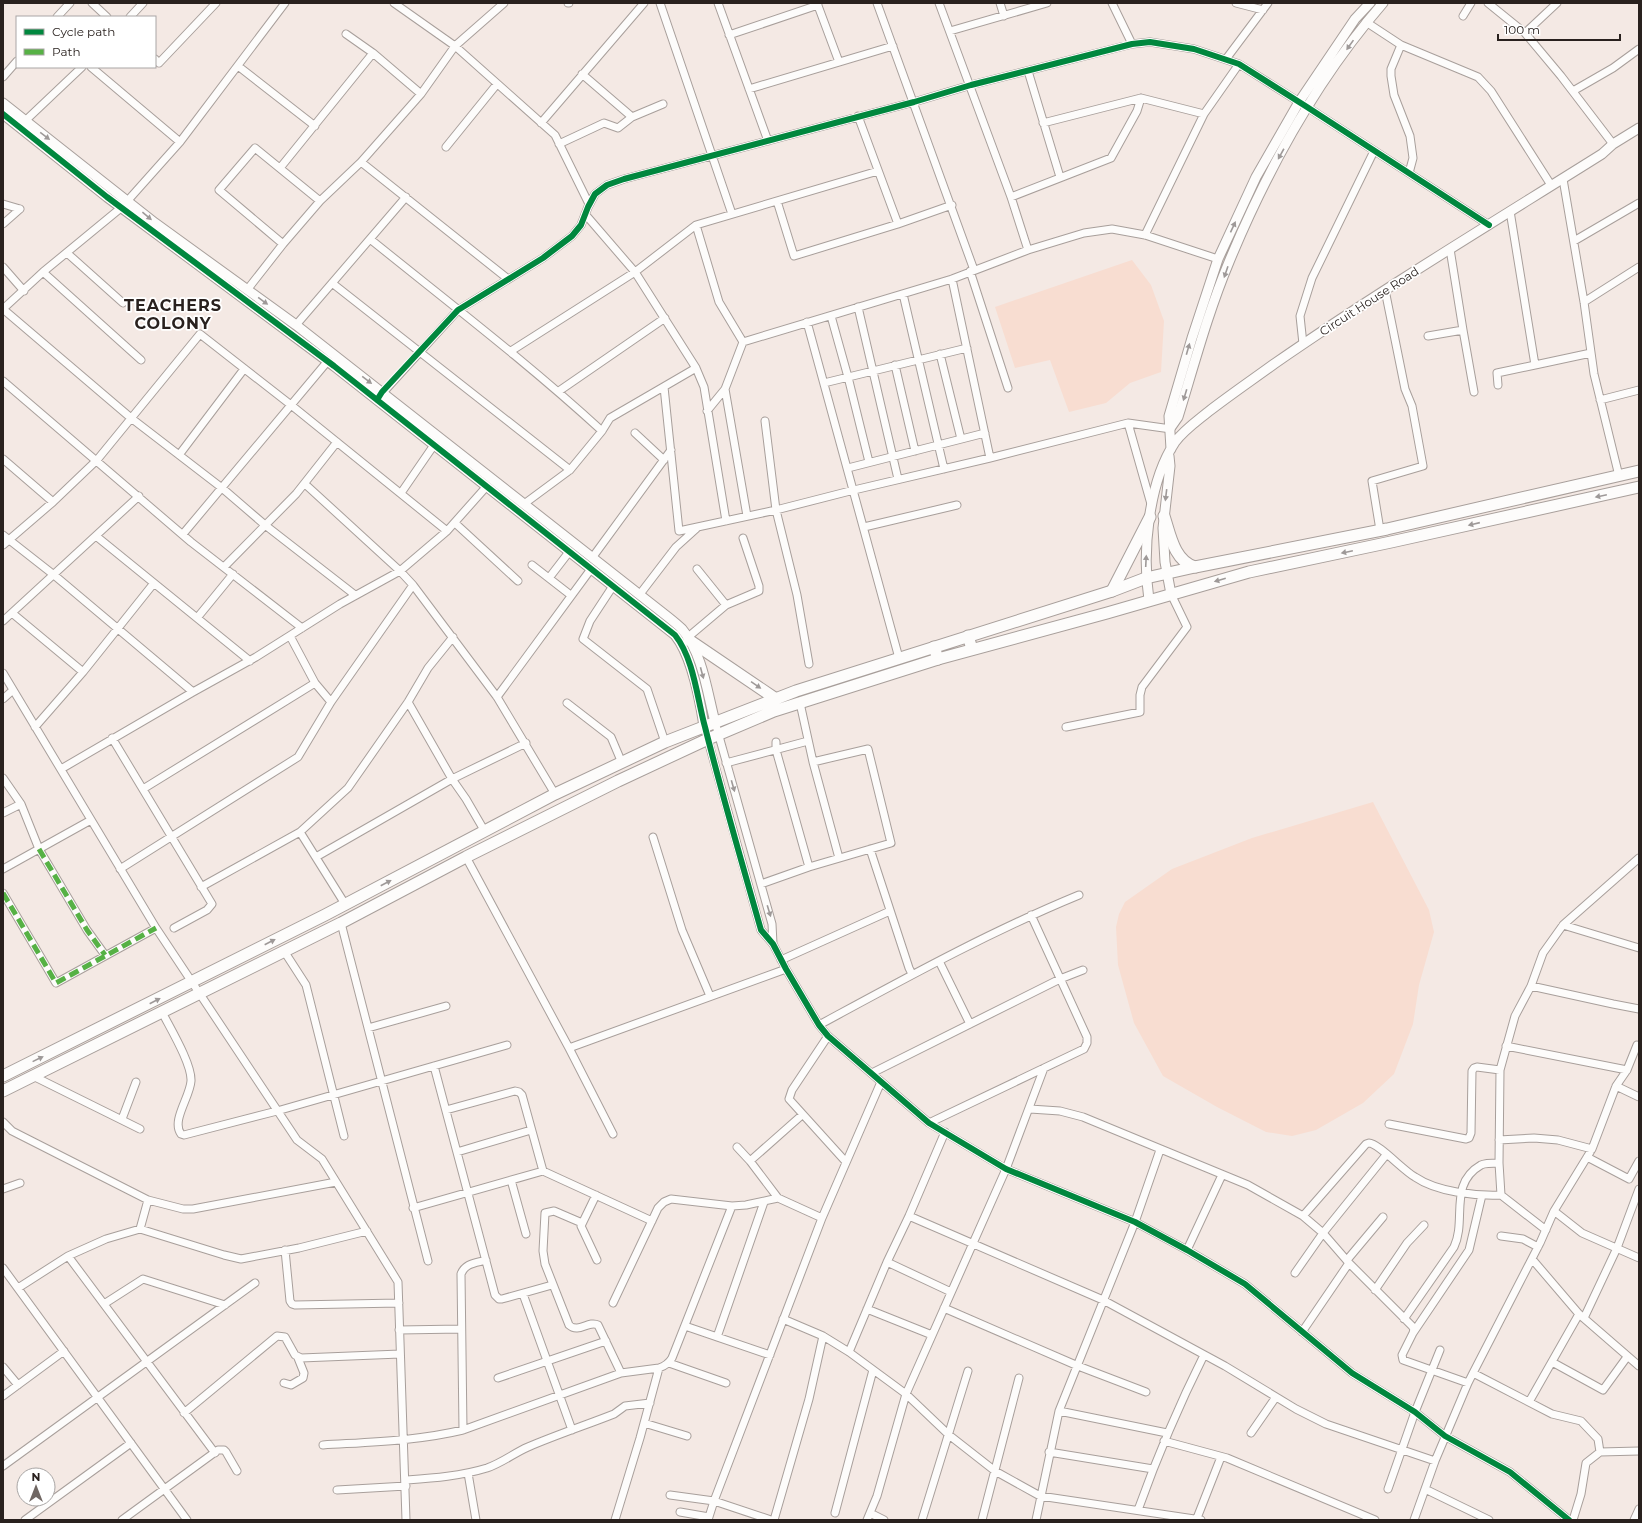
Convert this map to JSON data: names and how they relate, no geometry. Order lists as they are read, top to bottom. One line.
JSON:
{"streets":{"street":["Circuit House Road"]},"districts":["TEACHERS COLONY"],"legend":["Cycle path","Path"],"scale_bar":"100 m","north":"top"}
